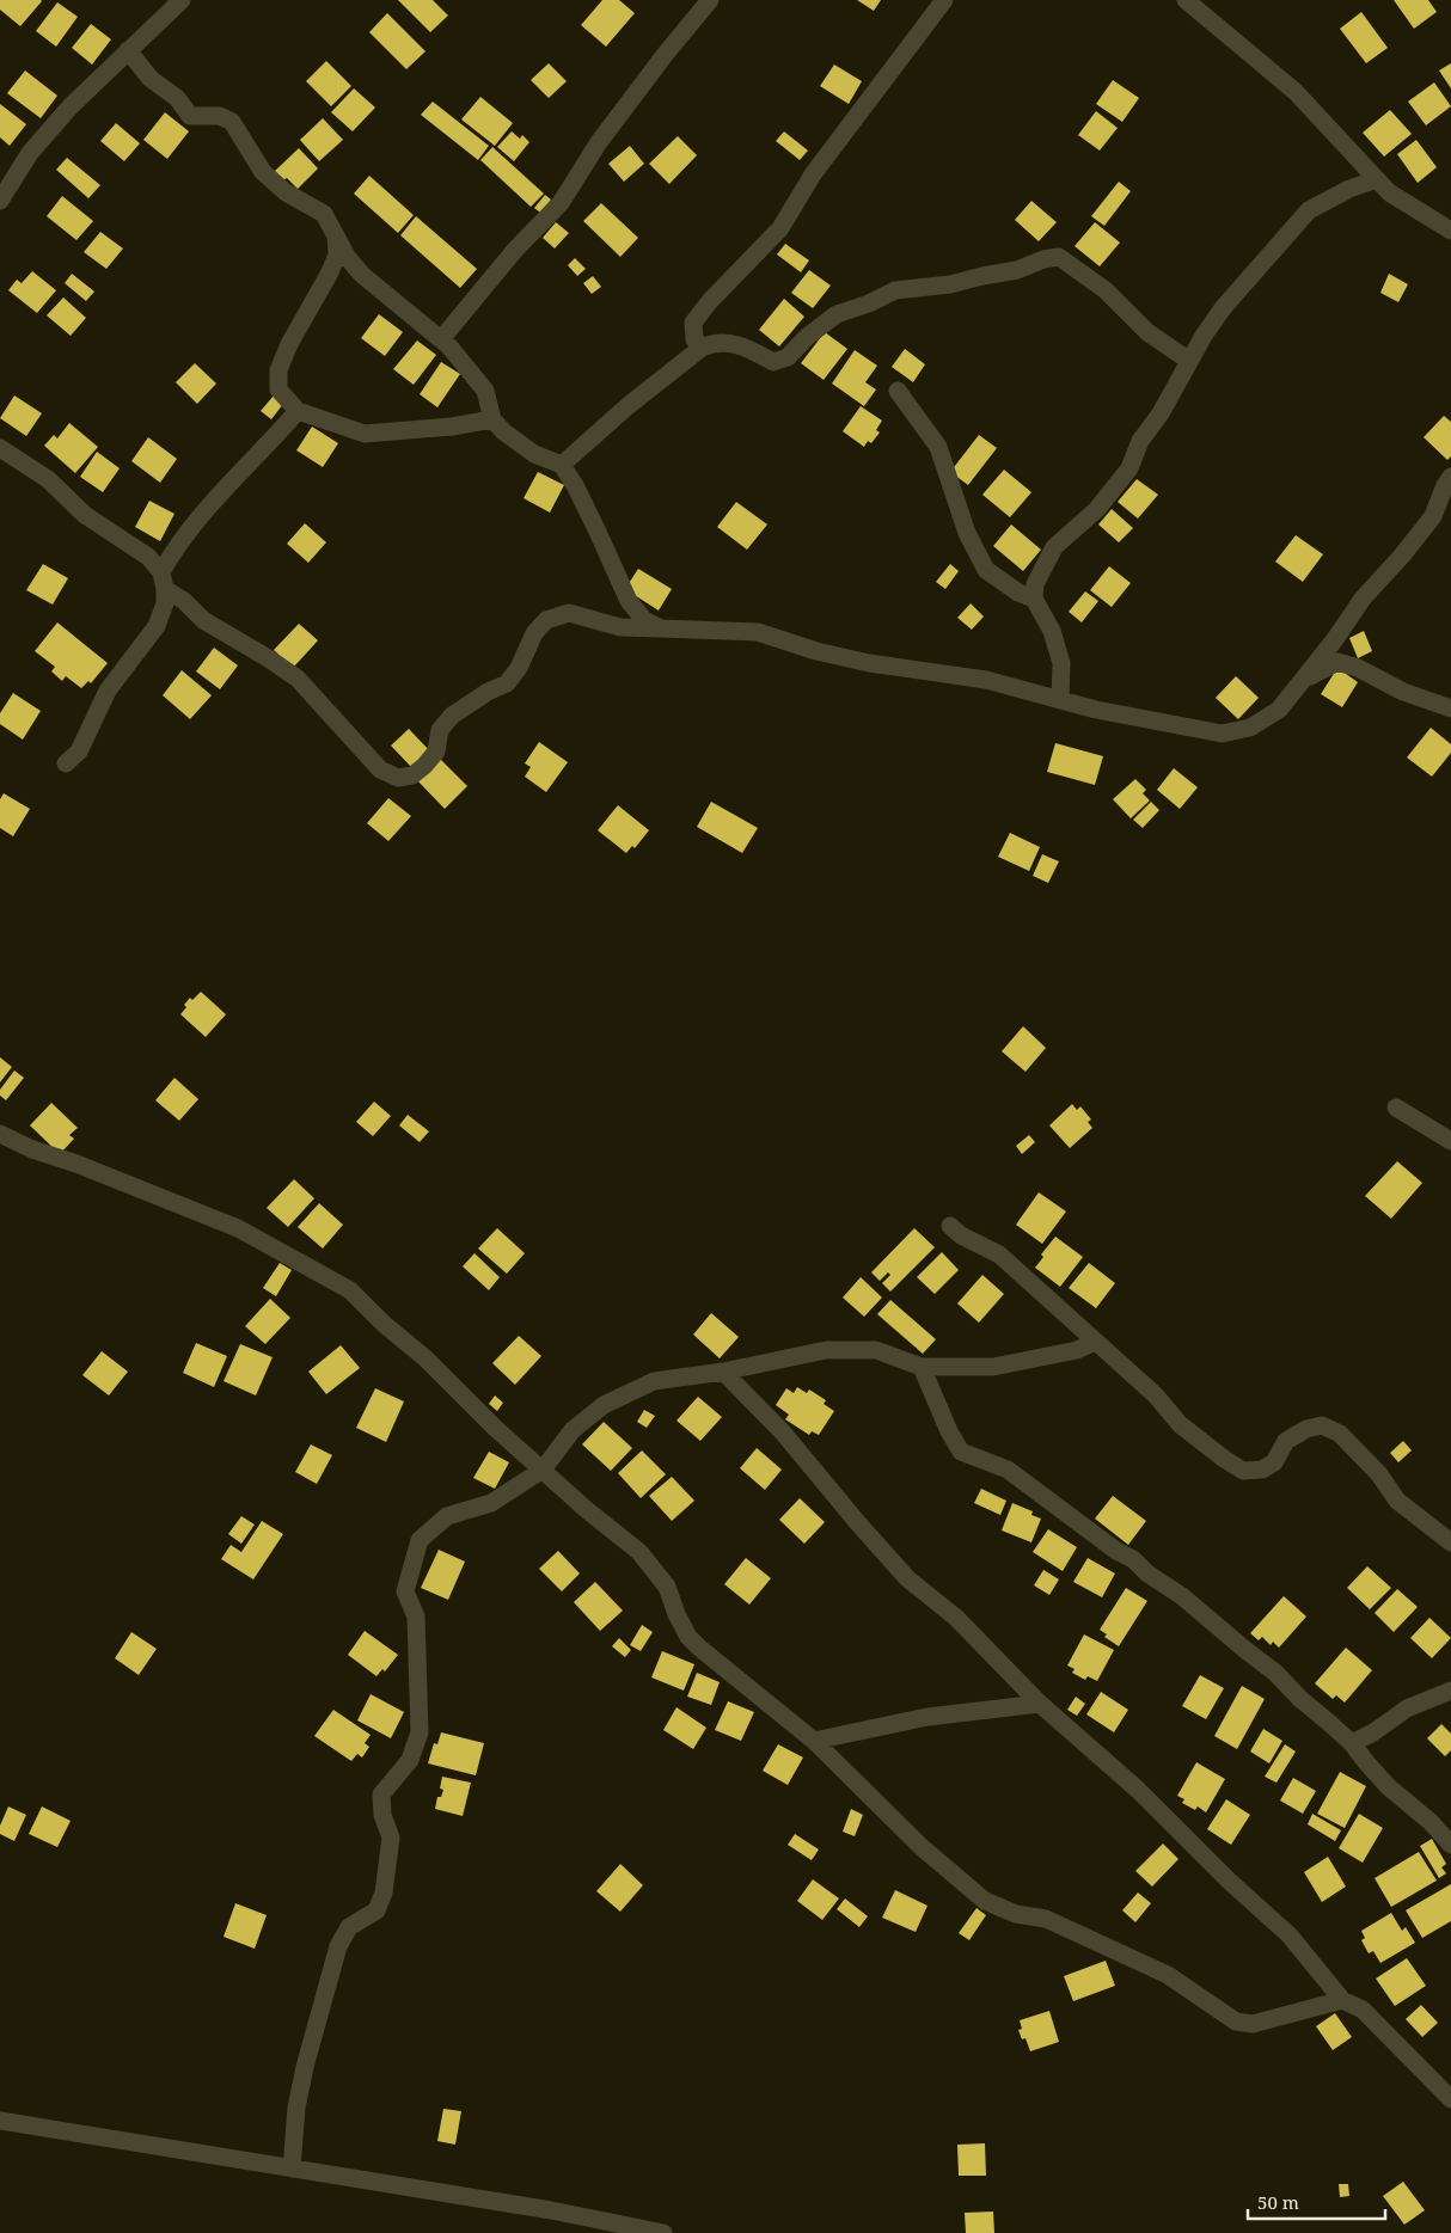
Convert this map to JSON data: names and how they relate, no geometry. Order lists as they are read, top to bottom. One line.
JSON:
{"scale_bar":"50 m"}
